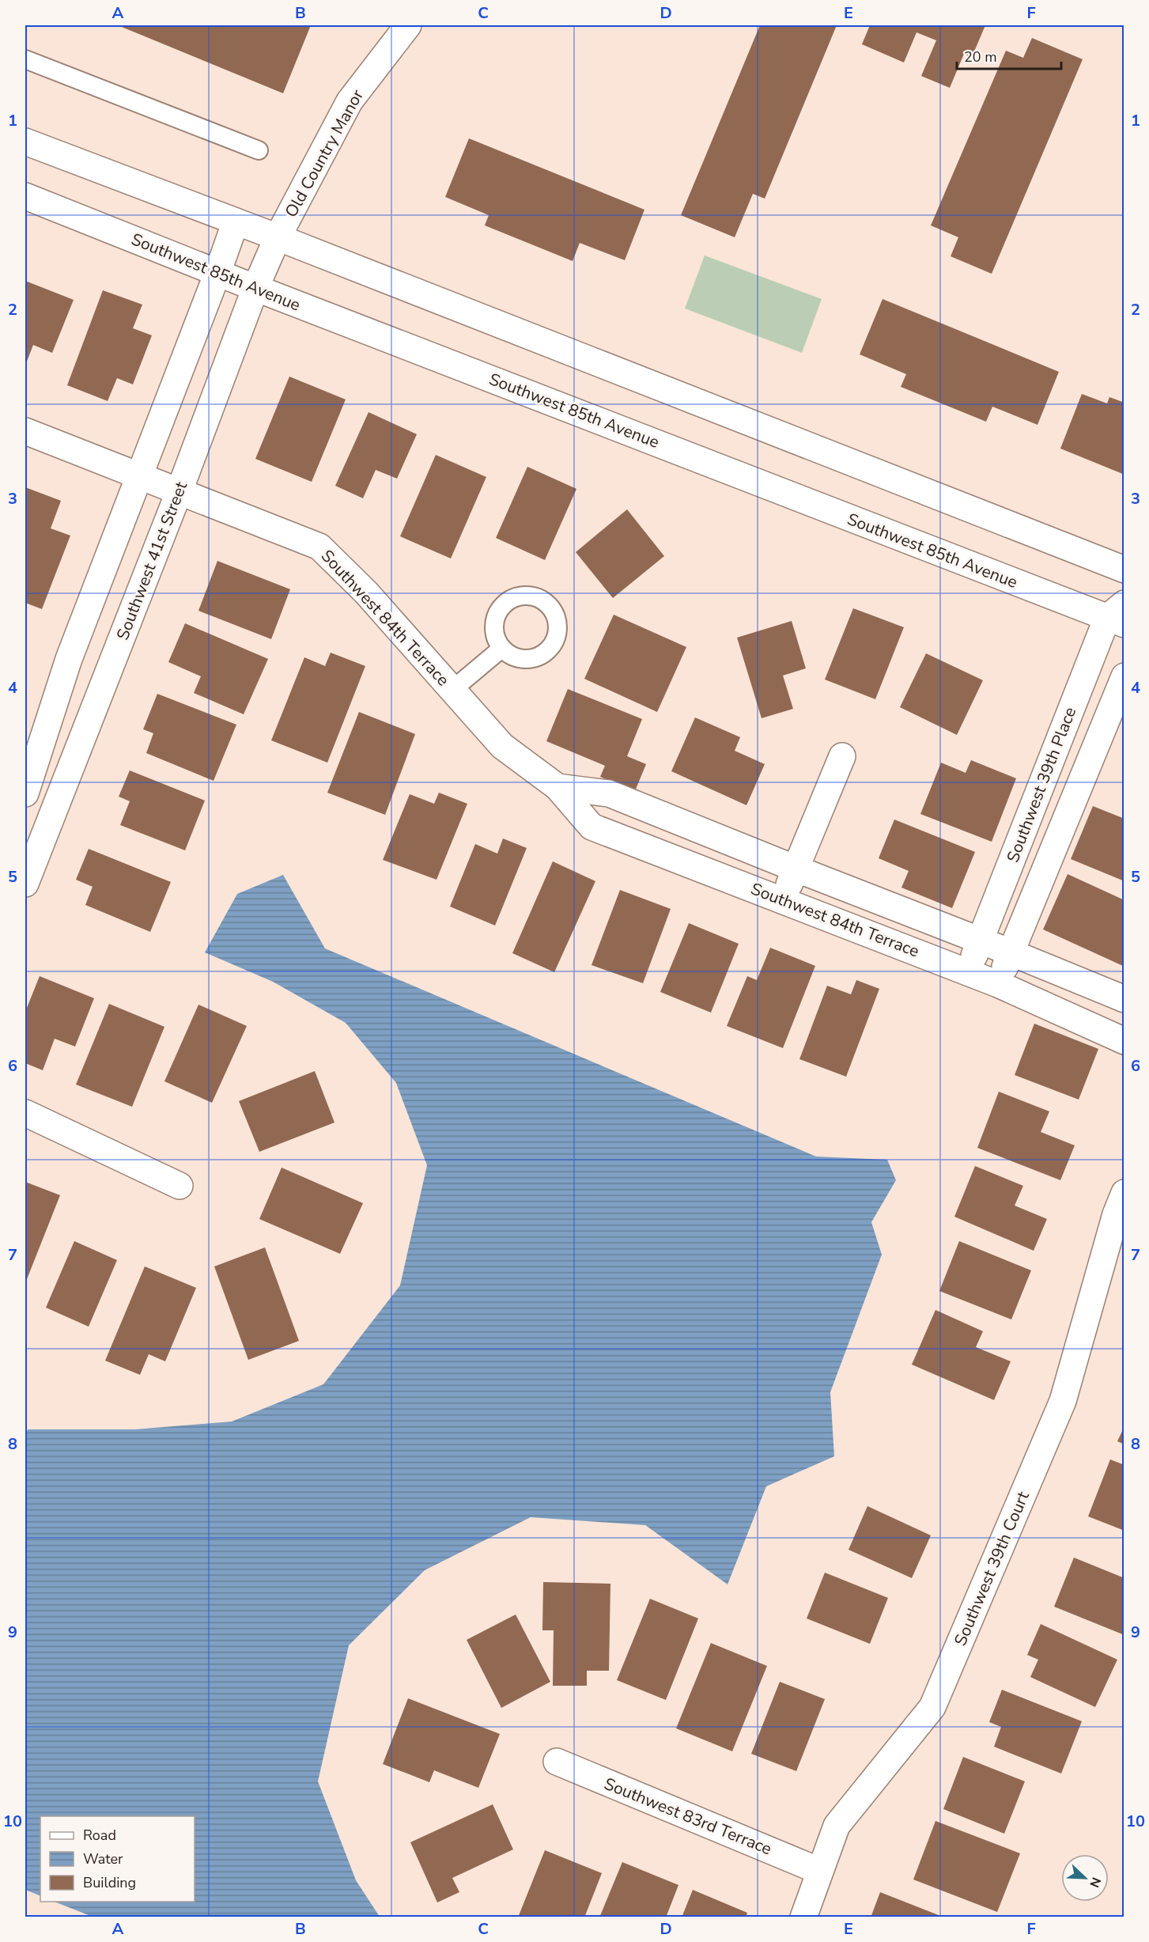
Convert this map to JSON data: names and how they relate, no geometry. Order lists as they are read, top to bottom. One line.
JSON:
{"streets":{"street":["Old Country Manor","Southwest 85th Avenue","Southwest 41st Street","Southwest 84th Terrace","Southwest 39th Place","Southwest 39th Court","Southwest 83rd Terrace"]},"crossings":[["Old Country Manor","Southwest 41st Street"],["Southwest 85th Avenue","Southwest 41st Street"],["Southwest 85th Avenue","Southwest 39th Place"],["Southwest 41st Street","Southwest 84th Terrace"],["Southwest 84th Terrace","Southwest 39th Place"],["Southwest 39th Court","Southwest 83rd Terrace"]],"legend":["Road","Water","Building"],"scale_bar":"20 m","north":"bottom right","grid":{"columns":["A","B","C","D","E","F"],"rows":["1","2","3","4","5","6","7","8","9","10"]}}
